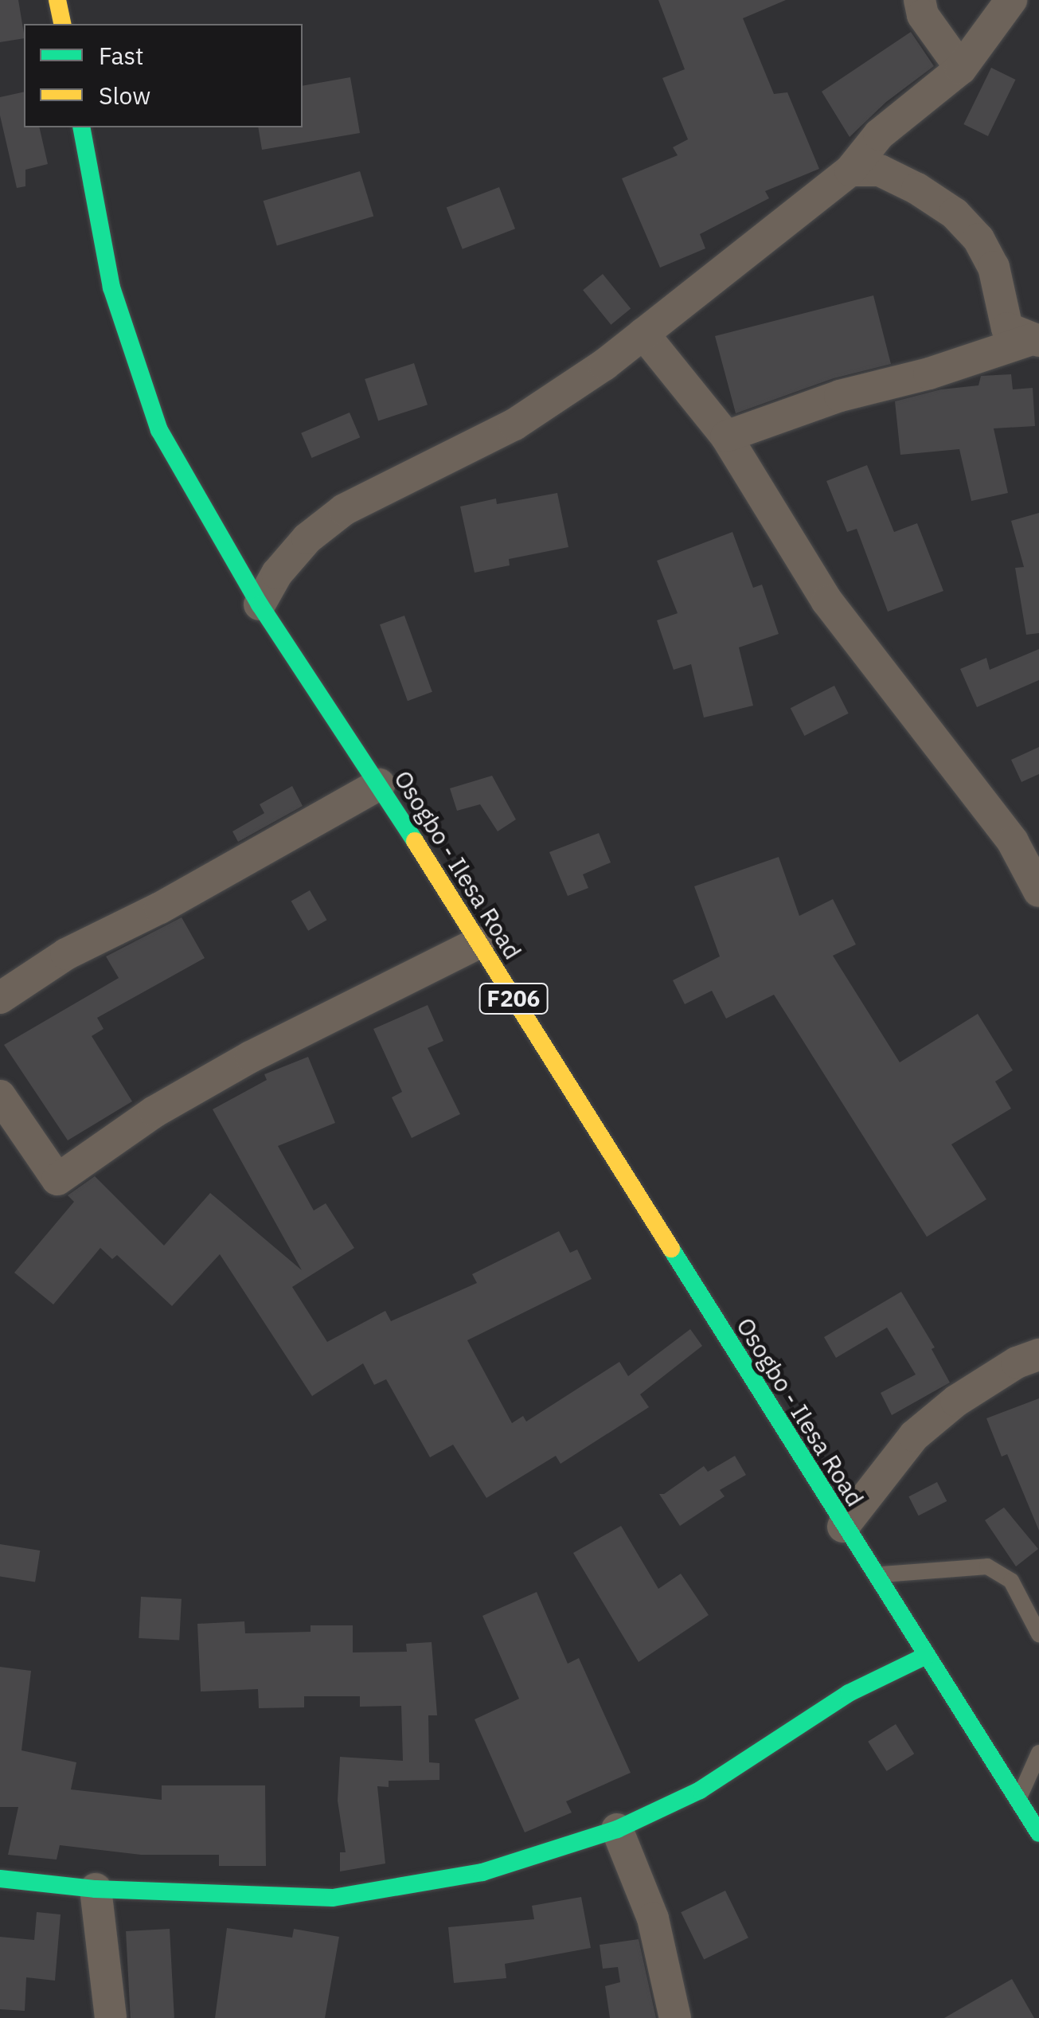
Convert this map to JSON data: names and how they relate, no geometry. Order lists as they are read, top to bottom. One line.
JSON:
{"streets":{"main road":["Osogbo - Ilesa Road","F206"]},"legend":["Fast","Slow"]}
